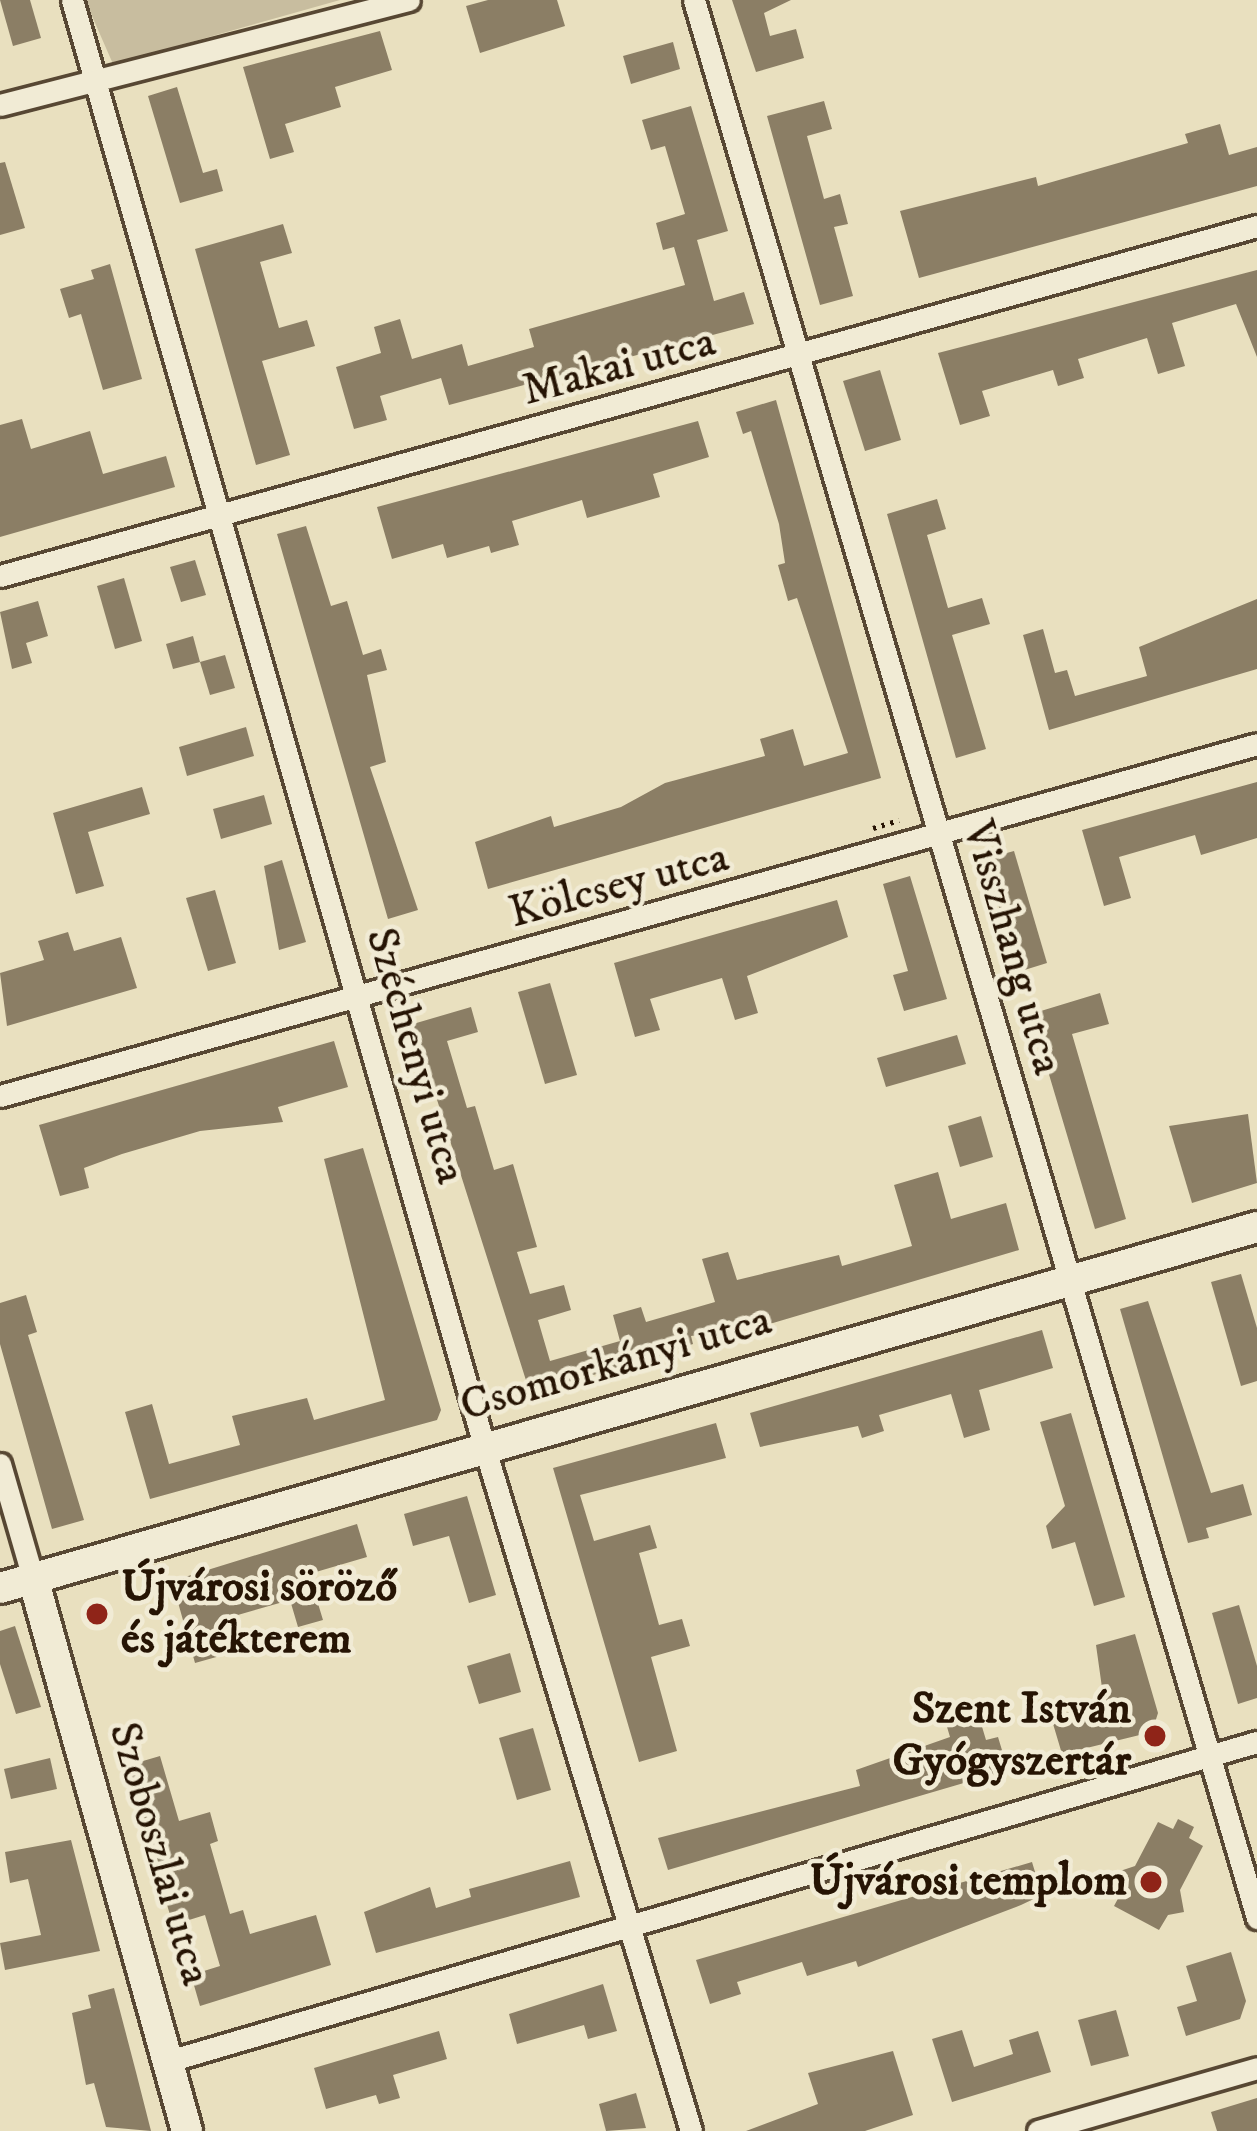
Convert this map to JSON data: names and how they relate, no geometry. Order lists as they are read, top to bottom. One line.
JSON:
{"streets":{"street":["Makai utca","Kölcsey utca","Visszhang utca","Széchenyi utca","Csomorkányi utca","Szoboszlai utca"]},"crossings":[["Makai utca","Visszhang utca"],["Makai utca","Széchenyi utca"],["Kölcsey utca","Visszhang utca"],["Kölcsey utca","Széchenyi utca"],["Visszhang utca","Csomorkányi utca"],["Széchenyi utca","Csomorkányi utca"],["Csomorkányi utca","Szoboszlai utca"]],"places":["Újvárosi söröző és játékterem","Szent István Gyógyszertár","Újvárosi templom"]}
